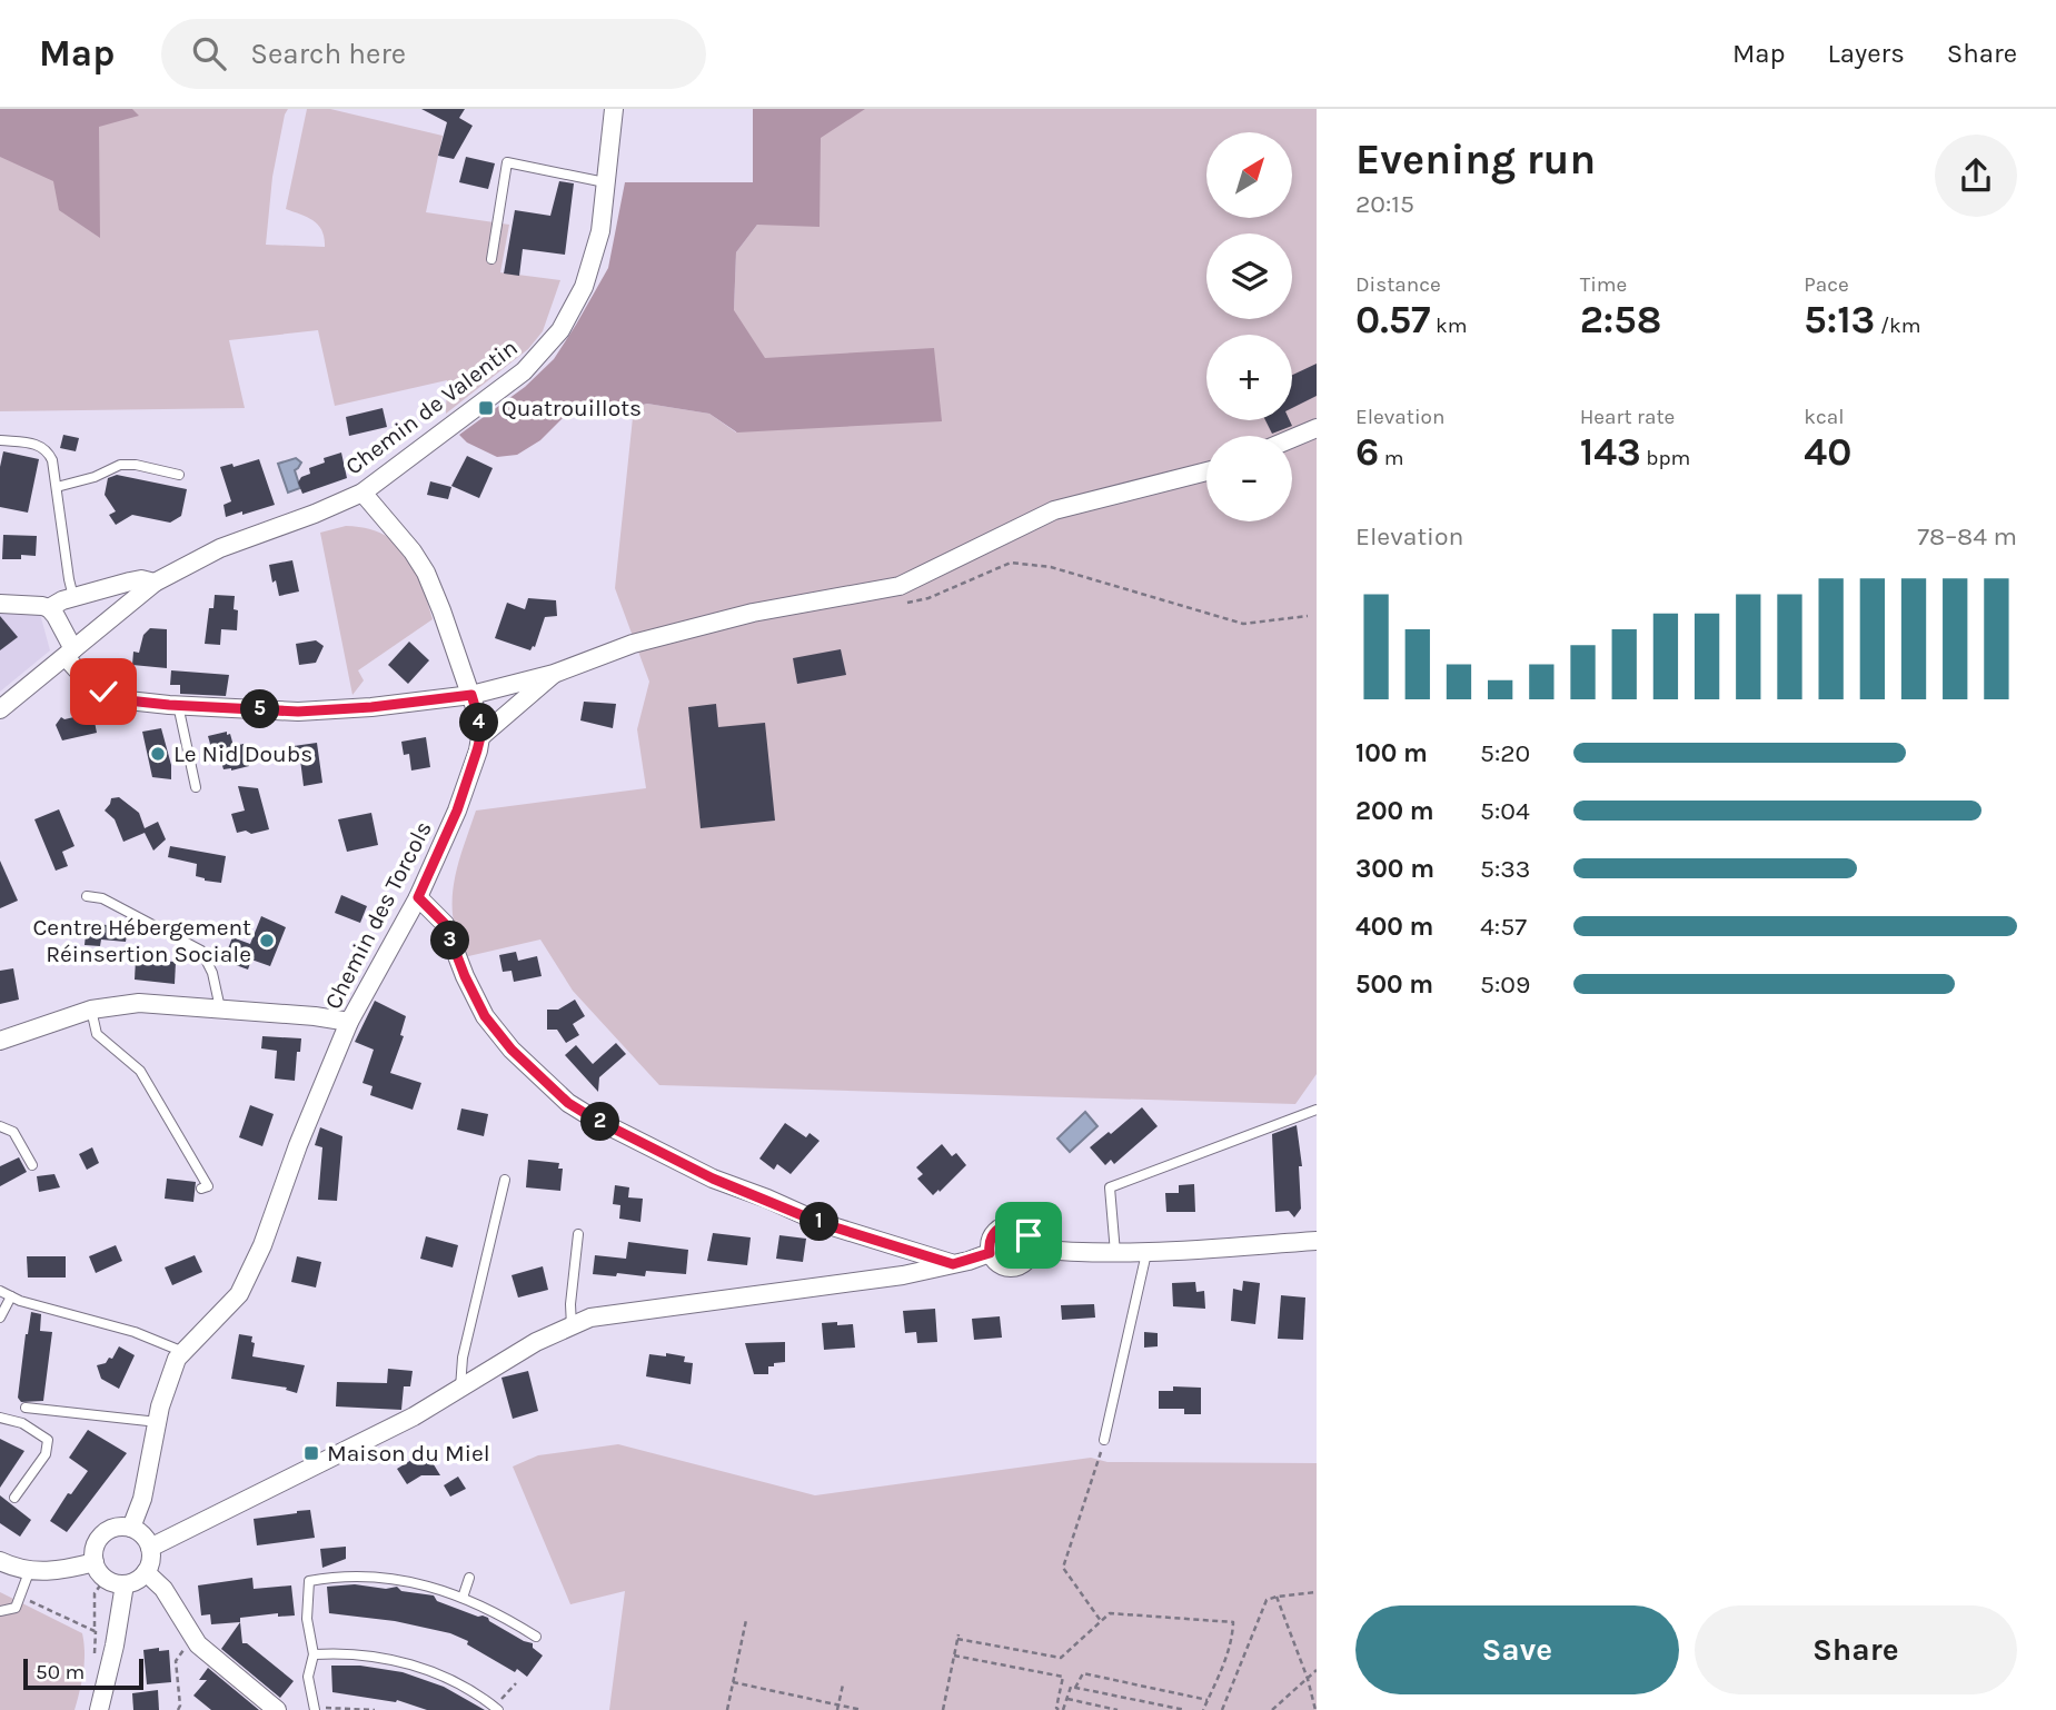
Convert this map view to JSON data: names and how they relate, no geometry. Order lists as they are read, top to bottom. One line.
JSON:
{"streets":{"street":["Chemin de Valentin","Chemin des Torcols"]},"crossings":[["Chemin de Valentin","Chemin des Torcols"]],"places":{"transit":["Quatrouillots","Maison du Miel"],"other":["Le Nid Doubs","Centre Hébergement Réinsertion Sociale"]},"scale_bar":"50 m","north":"top right","page":{"header":"Map","search":"Search here","nav":["Map","Layers","Share"],"heading":["Evening run","20:15"],"map_buttons":["+","−"],"stats":[["Distance","0.57 km"],["Time","2:58"],["Pace","5:13 /km"],["Elevation","6 m"],["Heart rate","143 bpm"],["kcal","40"]],"chart":["Elevation","78–84 m"],"pins":["5","4","3","2","1"],"list":[{"name":"100 m","note":"5:20"},{"name":"200 m","note":"5:04"},{"name":"300 m","note":"5:33"},{"name":"400 m","note":"4:57"},{"name":"500 m","note":"5:09"}],"buttons":["Save","Share"],"scale":"50 m"}}
